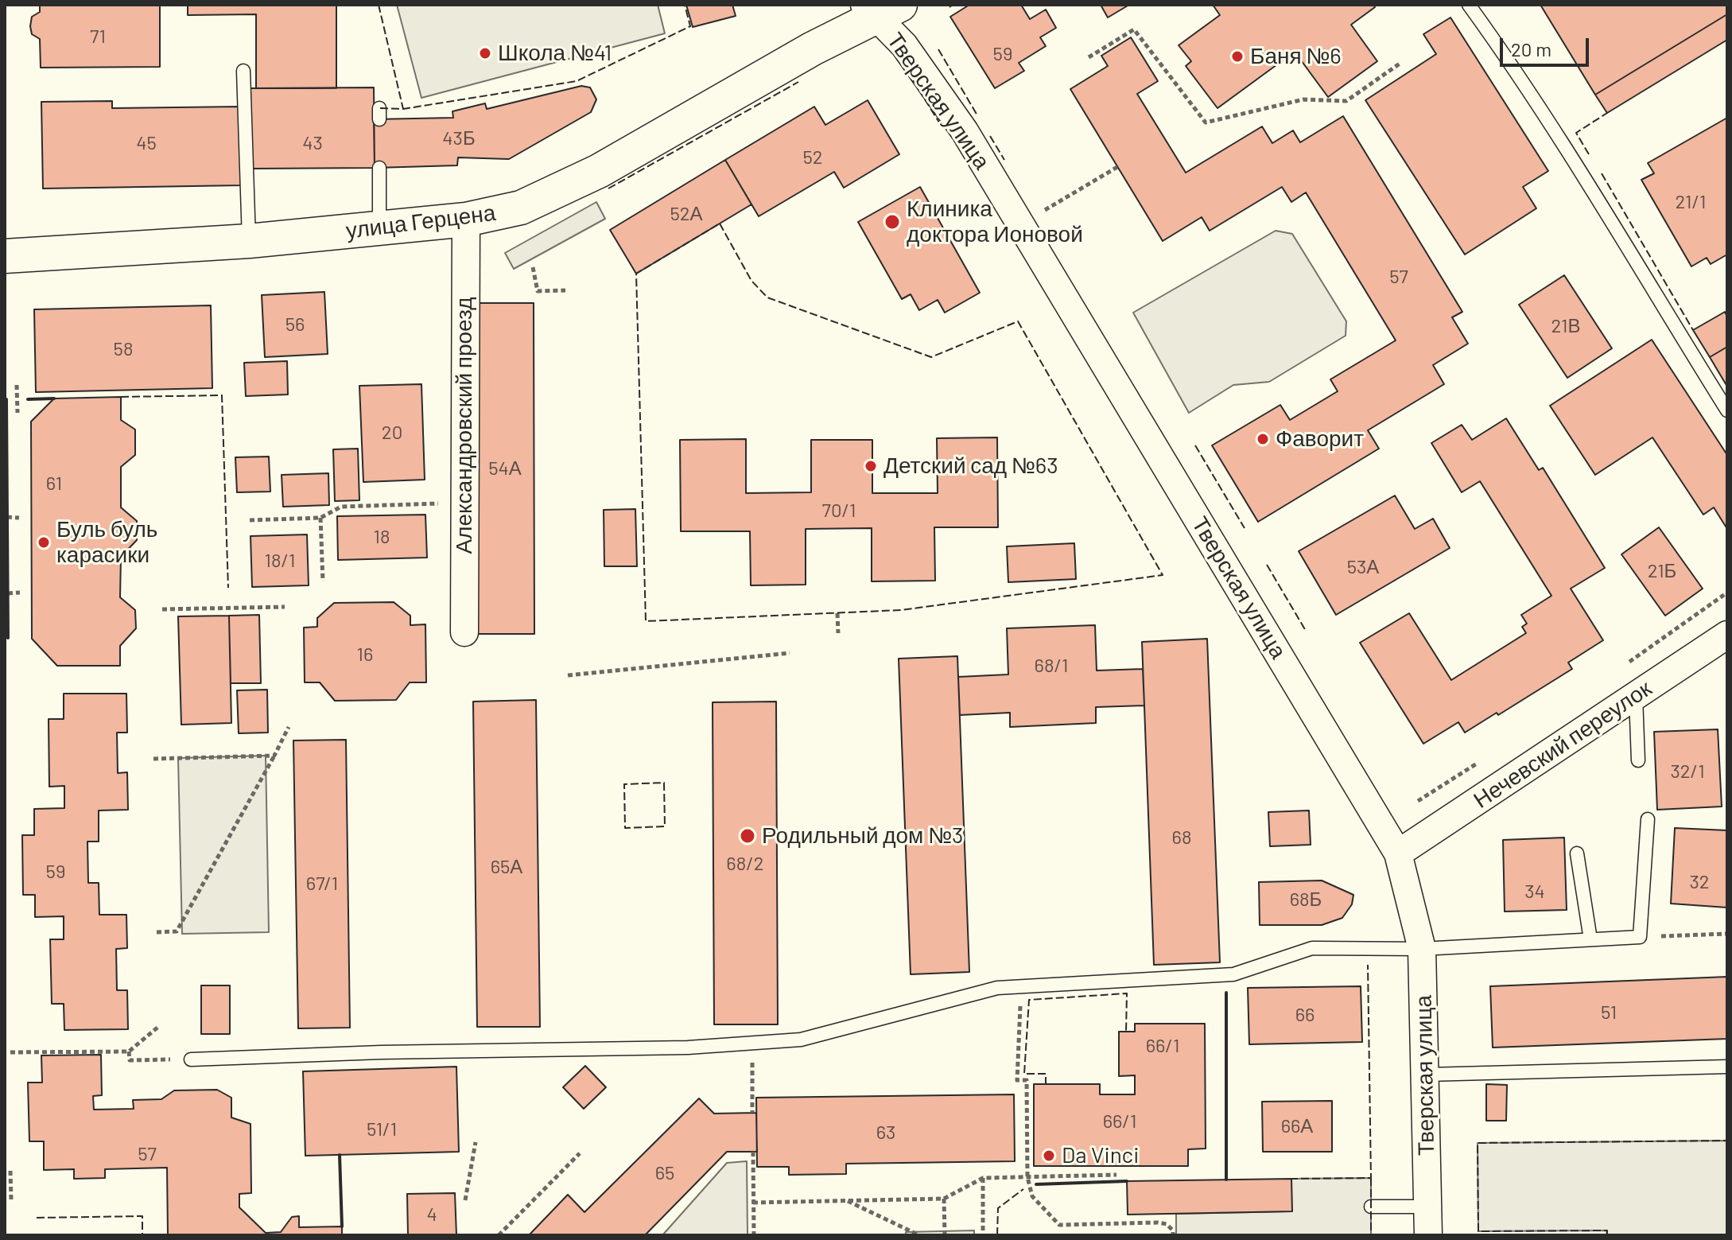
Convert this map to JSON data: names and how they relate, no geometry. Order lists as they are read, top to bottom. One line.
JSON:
{"streets":{"street":["Тверская улица","улица Герцена","Александровский проезд","Нечевский переулок"]},"crossings":[["Тверская улица","улица Герцена"],["Тверская улица","Нечевский переулок"],["улица Герцена","Александровский проезд"]],"places":["Школа №41","Баня №6","Клиника доктора Ионовой","Фаворит","Детский сад №63","Буль буль карасики","Родильный дом №3","Da Vinci"],"house_numbers":["71","59","43Б","45","43","52","21/1","52А","57","56","21В","58","20","54А","61","70/1","18","18/1","53А","21Б","16","68/1","32/1","68","68/2","65А","59","32","67/1","34","68Б","51","66","66/1","66/1","66А","51/1","63","57","65","4"],"scale_bar":"20 m"}
